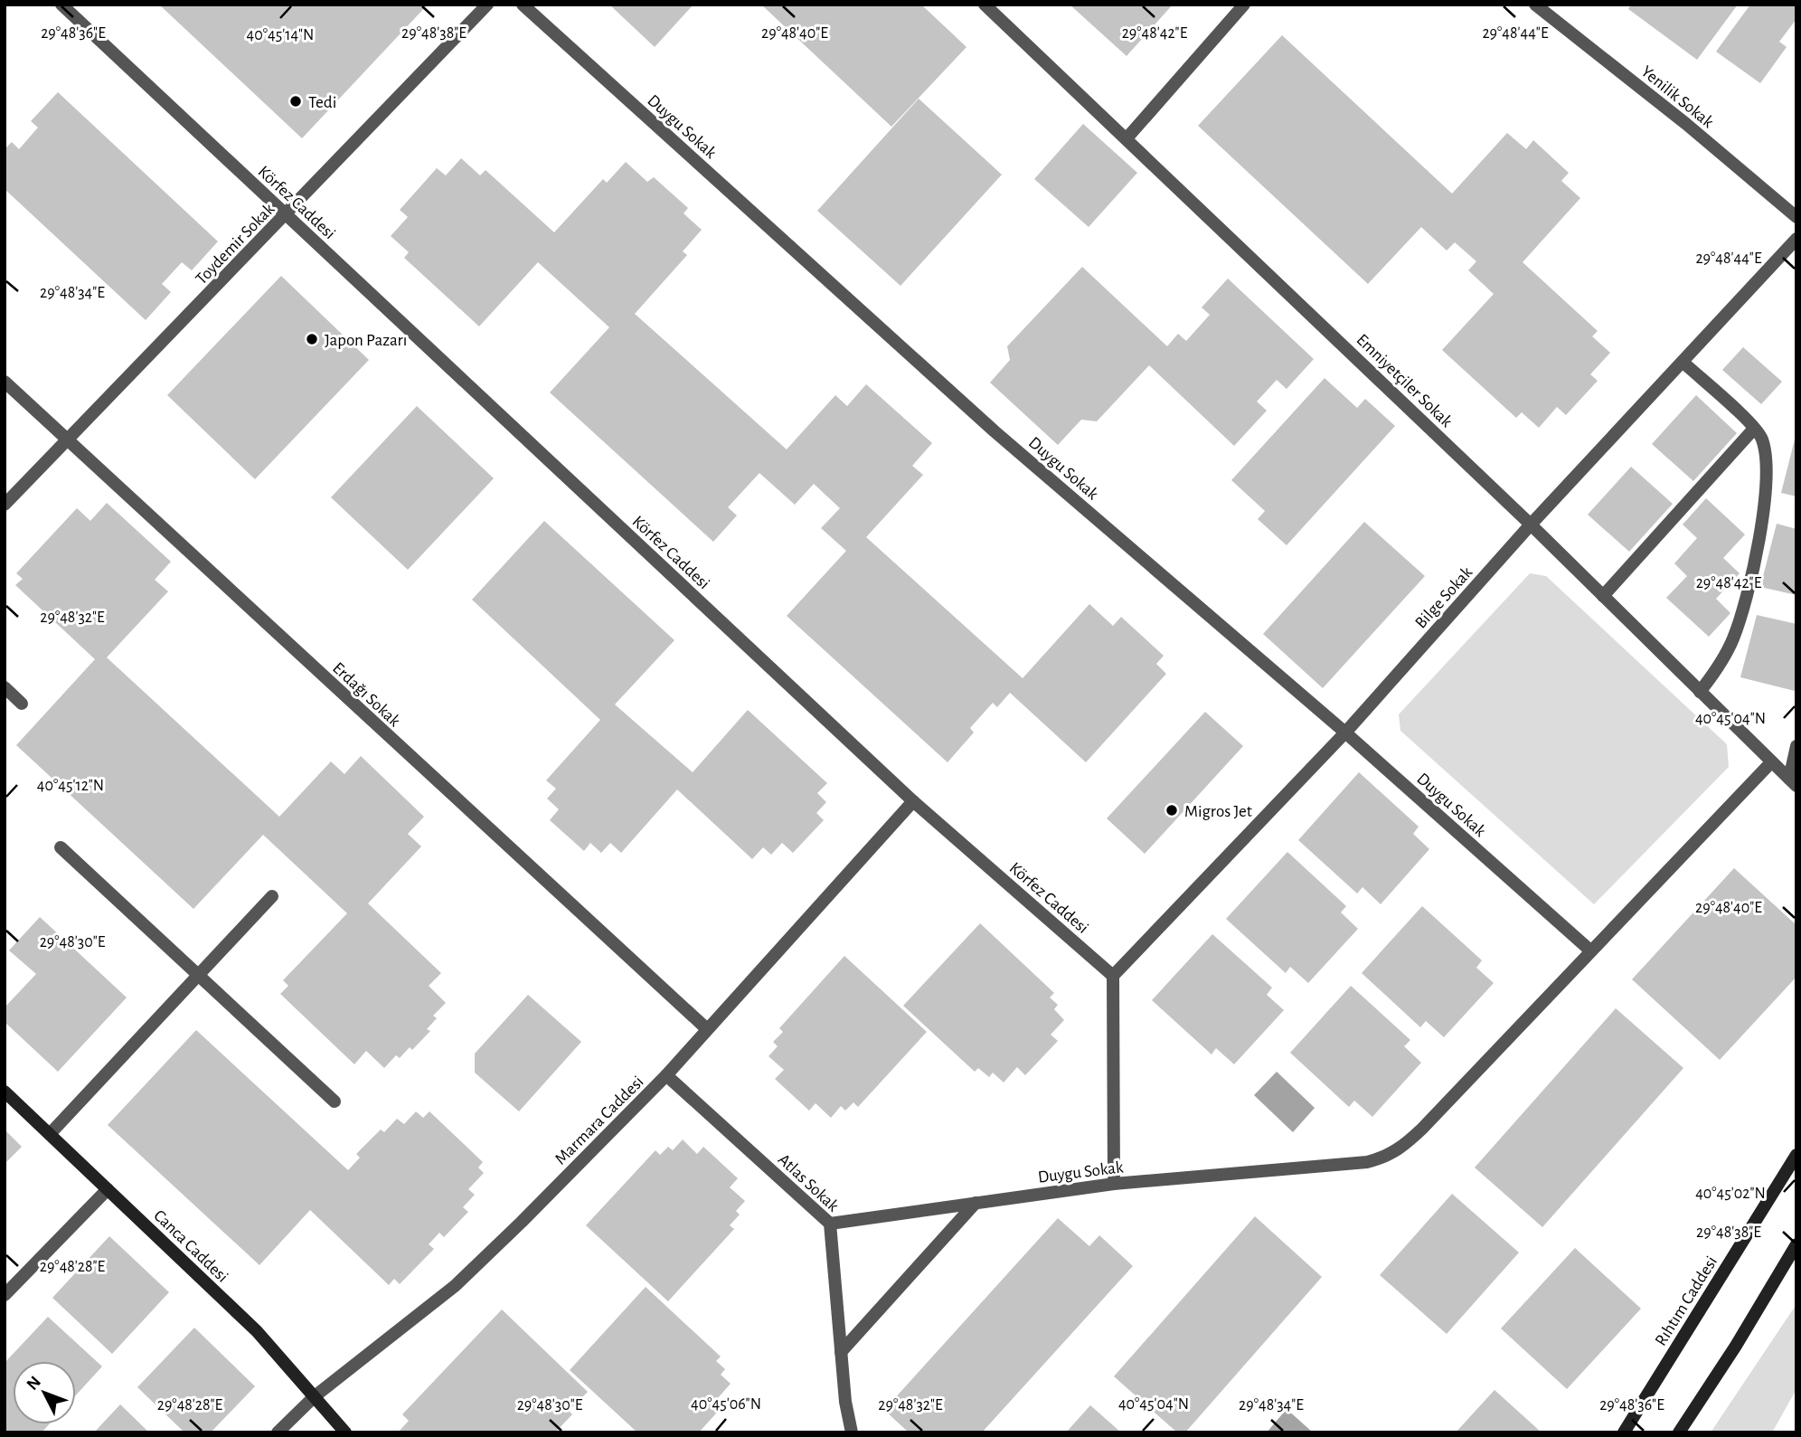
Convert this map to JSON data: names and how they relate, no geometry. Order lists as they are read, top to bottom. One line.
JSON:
{"streets":{"main road":["Canca Caddesi","Rıhtım Caddesi"],"street":["Yenilik Sokak","Duygu Sokak","Körfez Caddesi","Toydemir Sokak","Emniyetçiler Sokak","Bilge Sokak","Erdağı Sokak","Marmara Caddesi","Atlas Sokak"]},"crossings":[["Duygu Sokak","Emniyetçiler Sokak"],["Duygu Sokak","Bilge Sokak"],["Duygu Sokak","Atlas Sokak"],["Körfez Caddesi","Toydemir Sokak"],["Körfez Caddesi","Bilge Sokak"],["Körfez Caddesi","Marmara Caddesi"],["Toydemir Sokak","Erdağı Sokak"],["Emniyetçiler Sokak","Bilge Sokak"],["Erdağı Sokak","Marmara Caddesi"],["Marmara Caddesi","Atlas Sokak"],["Marmara Caddesi","Canca Caddesi"]],"places":["Tedi","Japon Pazarı","Migros Jet"],"north":"top left","coordinates":["29°48'36\"E","29°48'38\"E","29°48'40\"E","29°48'42\"E","29°48'44\"E","40°45'14\"N","29°48'34\"E","29°48'32\"E","40°45'04\"N","40°45'12\"N","29°48'30\"E","40°45'02\"N","29°48'28\"E","40°45'06\"N"]}
